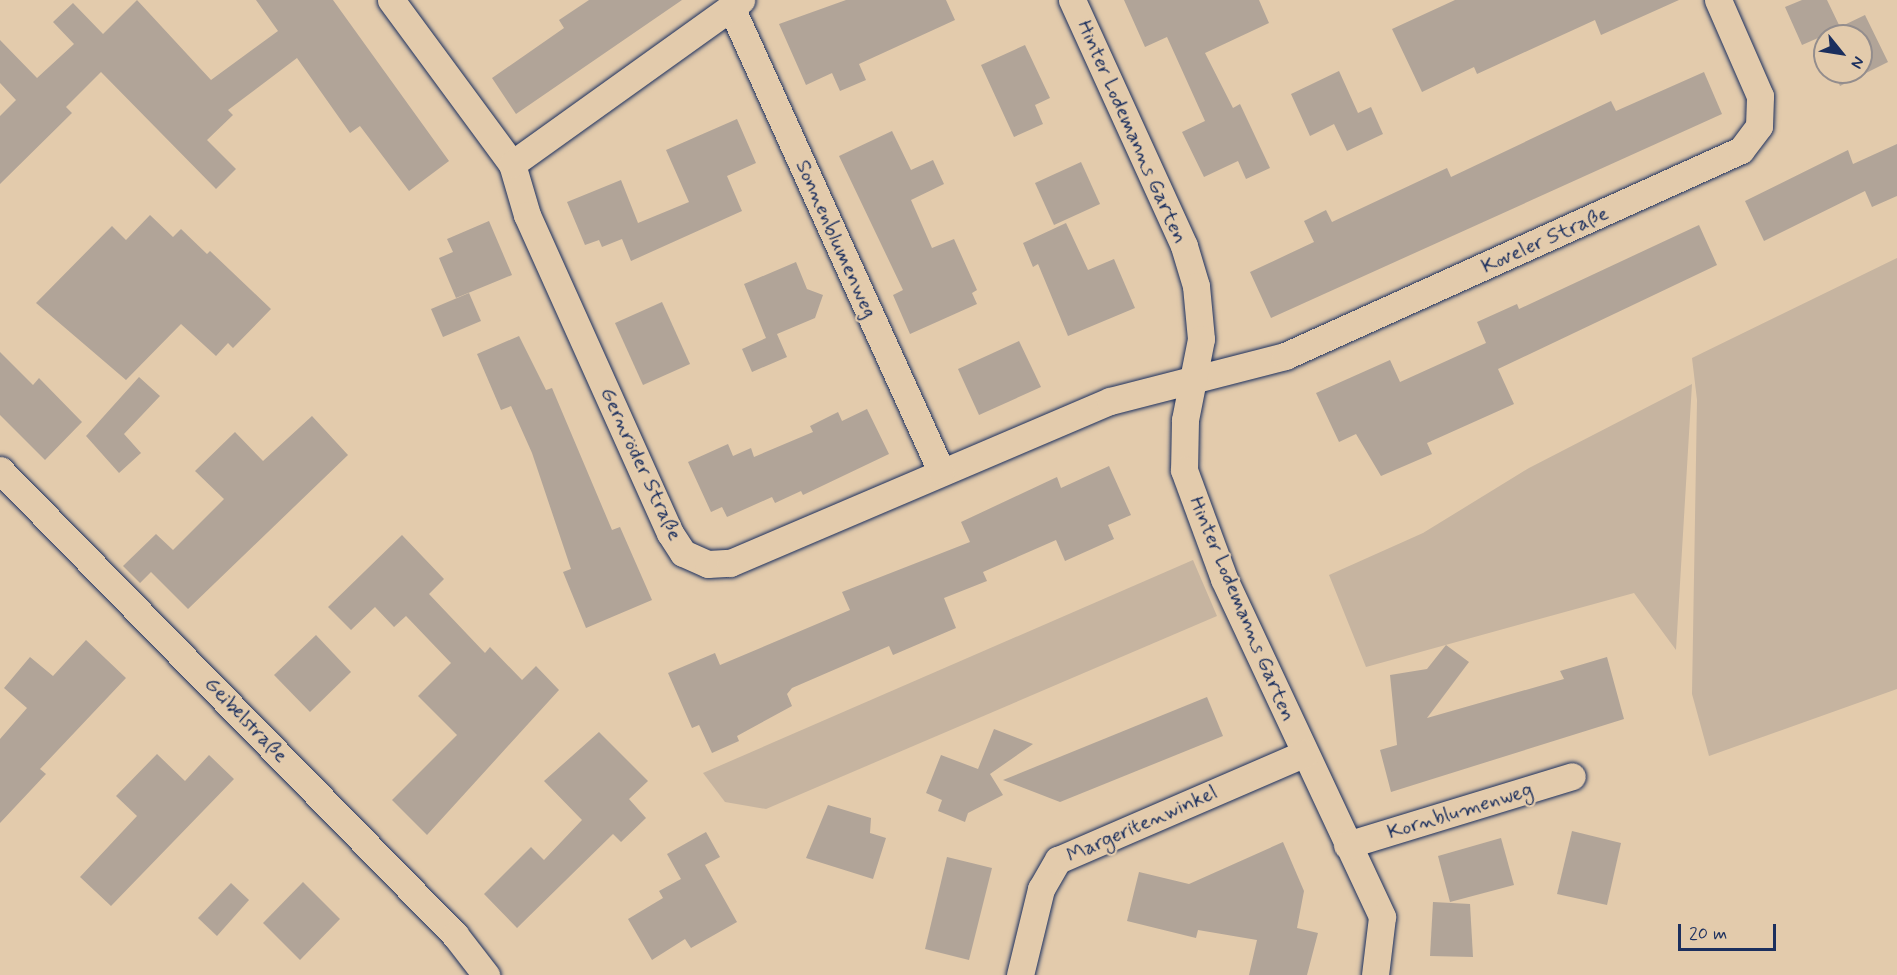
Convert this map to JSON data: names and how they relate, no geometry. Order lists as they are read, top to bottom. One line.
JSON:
{"streets":{"street":["Hinter Lodemanns Garten","Sonnenblumenweg","Koveler Straße","Gernröder Straße","Geibelstraße","Kornblumenweg","Margeritenwinkel"]},"crossings":[["Hinter Lodemanns Garten","Koveler Straße"],["Hinter Lodemanns Garten","Gernröder Straße"],["Hinter Lodemanns Garten","Kornblumenweg"],["Hinter Lodemanns Garten","Margeritenwinkel"],["Sonnenblumenweg","Gernröder Straße"],["Koveler Straße","Gernröder Straße"]],"scale_bar":"20 m","north":"bottom right"}
